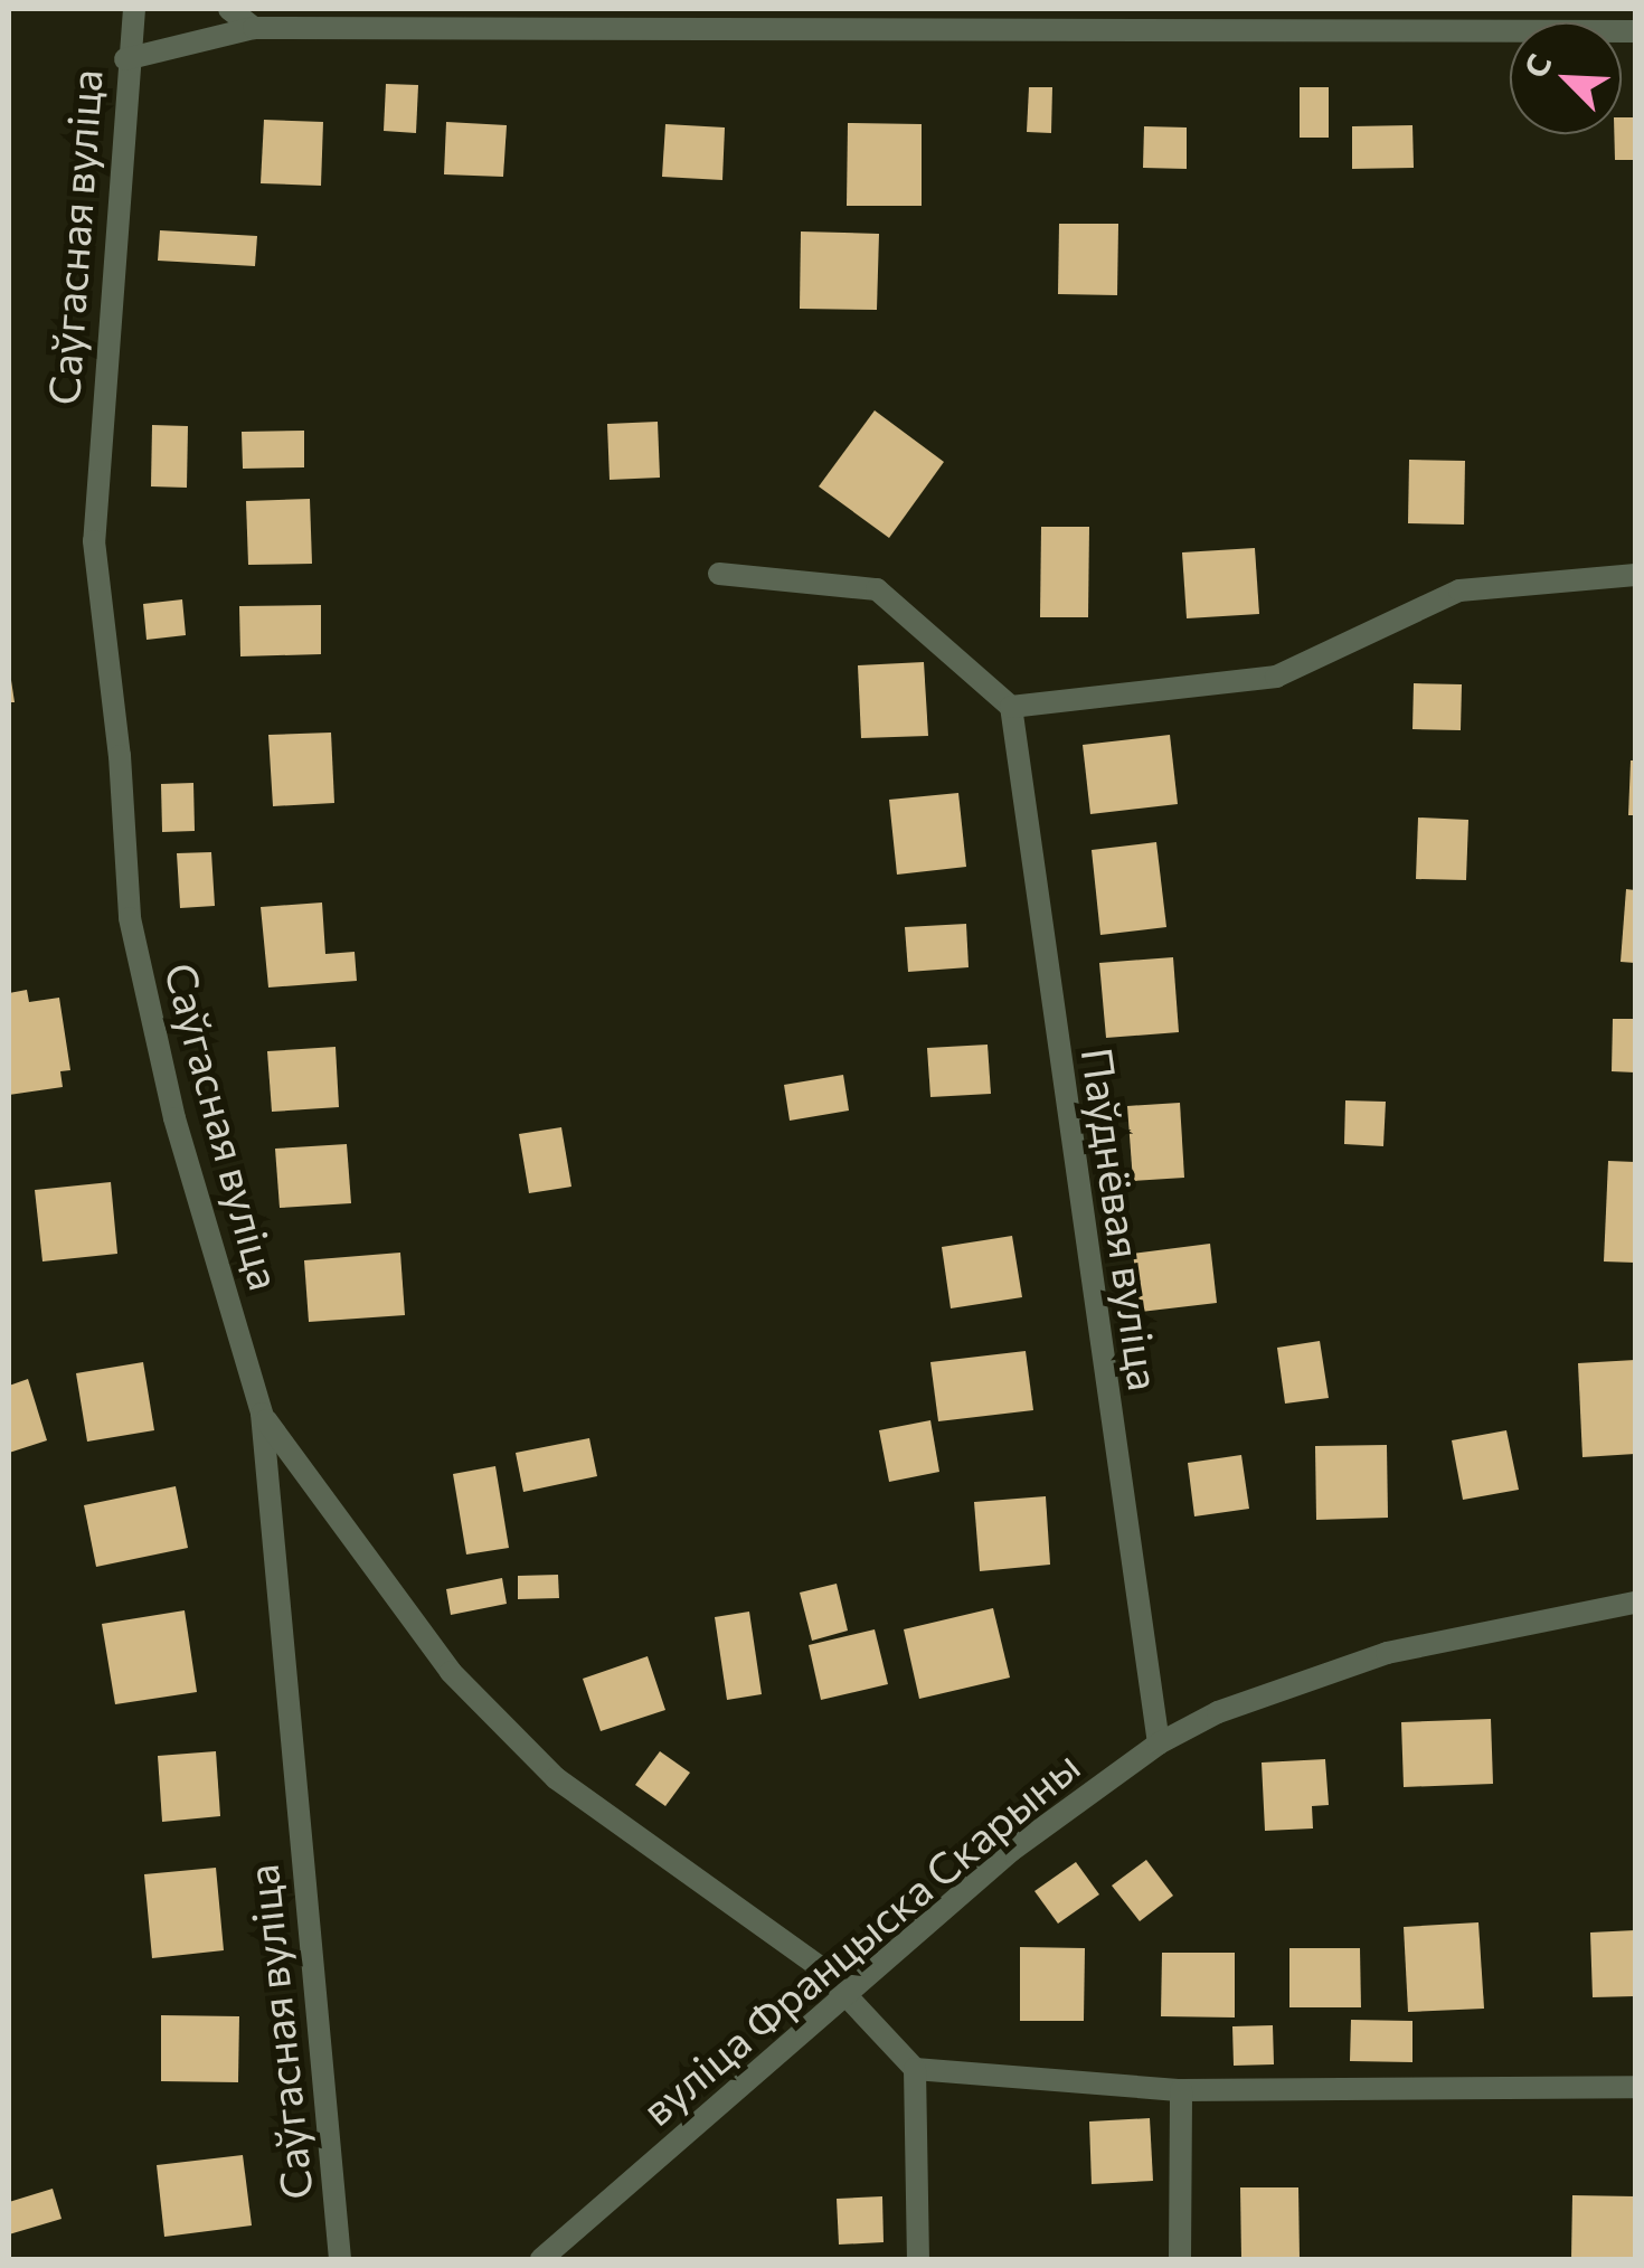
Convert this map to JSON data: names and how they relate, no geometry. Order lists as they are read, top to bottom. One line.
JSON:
{"streets":{"street":["Саўгасная вуліца","Паўднёвая вуліца","вуліца Францыска Скарыны"]},"crossings":[["Паўднёвая вуліца","вуліца Францыска Скарыны"]],"north":"top left"}
